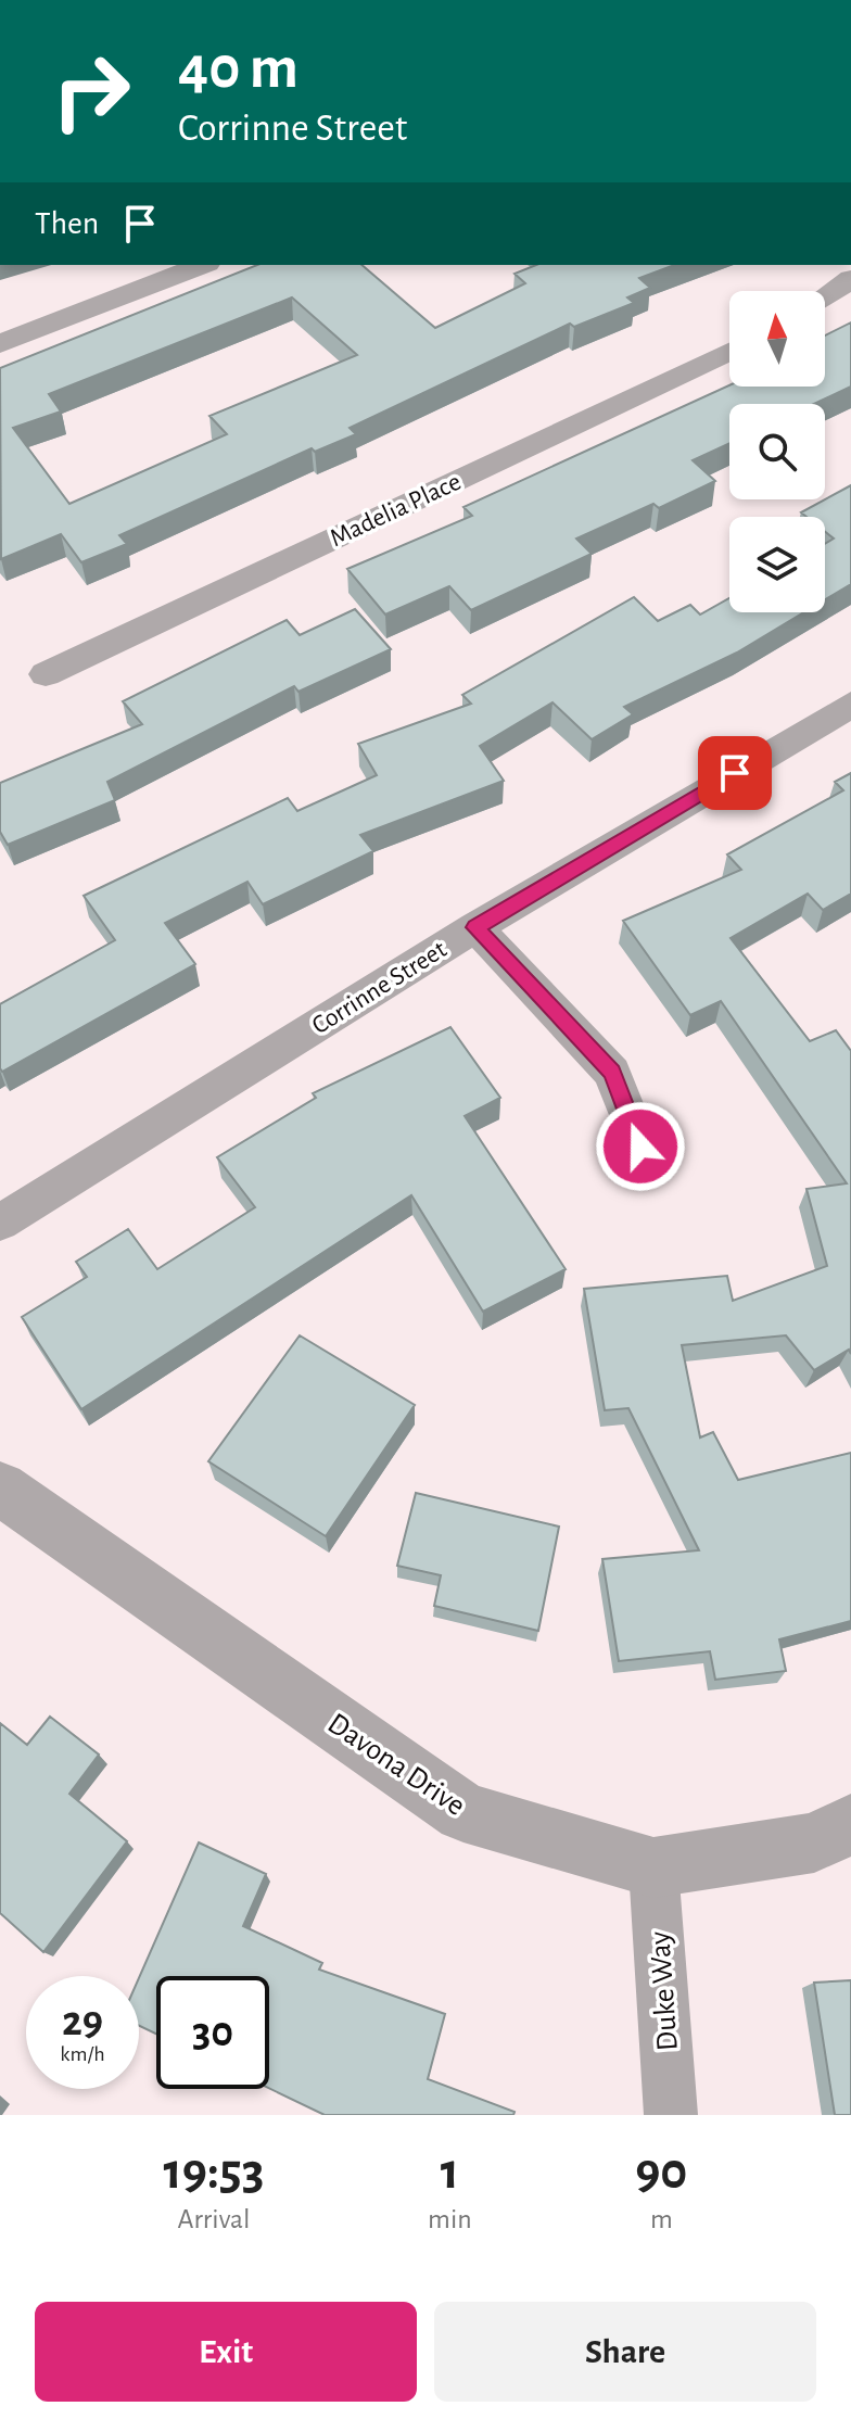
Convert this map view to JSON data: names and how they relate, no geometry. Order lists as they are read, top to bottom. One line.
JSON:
{"streets":{"street":["Madelia Place","Corrinne Street","Davona Drive","Duke Way"]},"crossings":[["Davona Drive","Duke Way"]],"north":"top","page":{"turn":["40 m","Corrinne Street"],"then":"Then","speed":"29 km/h","limit":"30","eta":["19:53","Arrival","1","min","90","m"],"buttons":["Exit","Share"]}}
